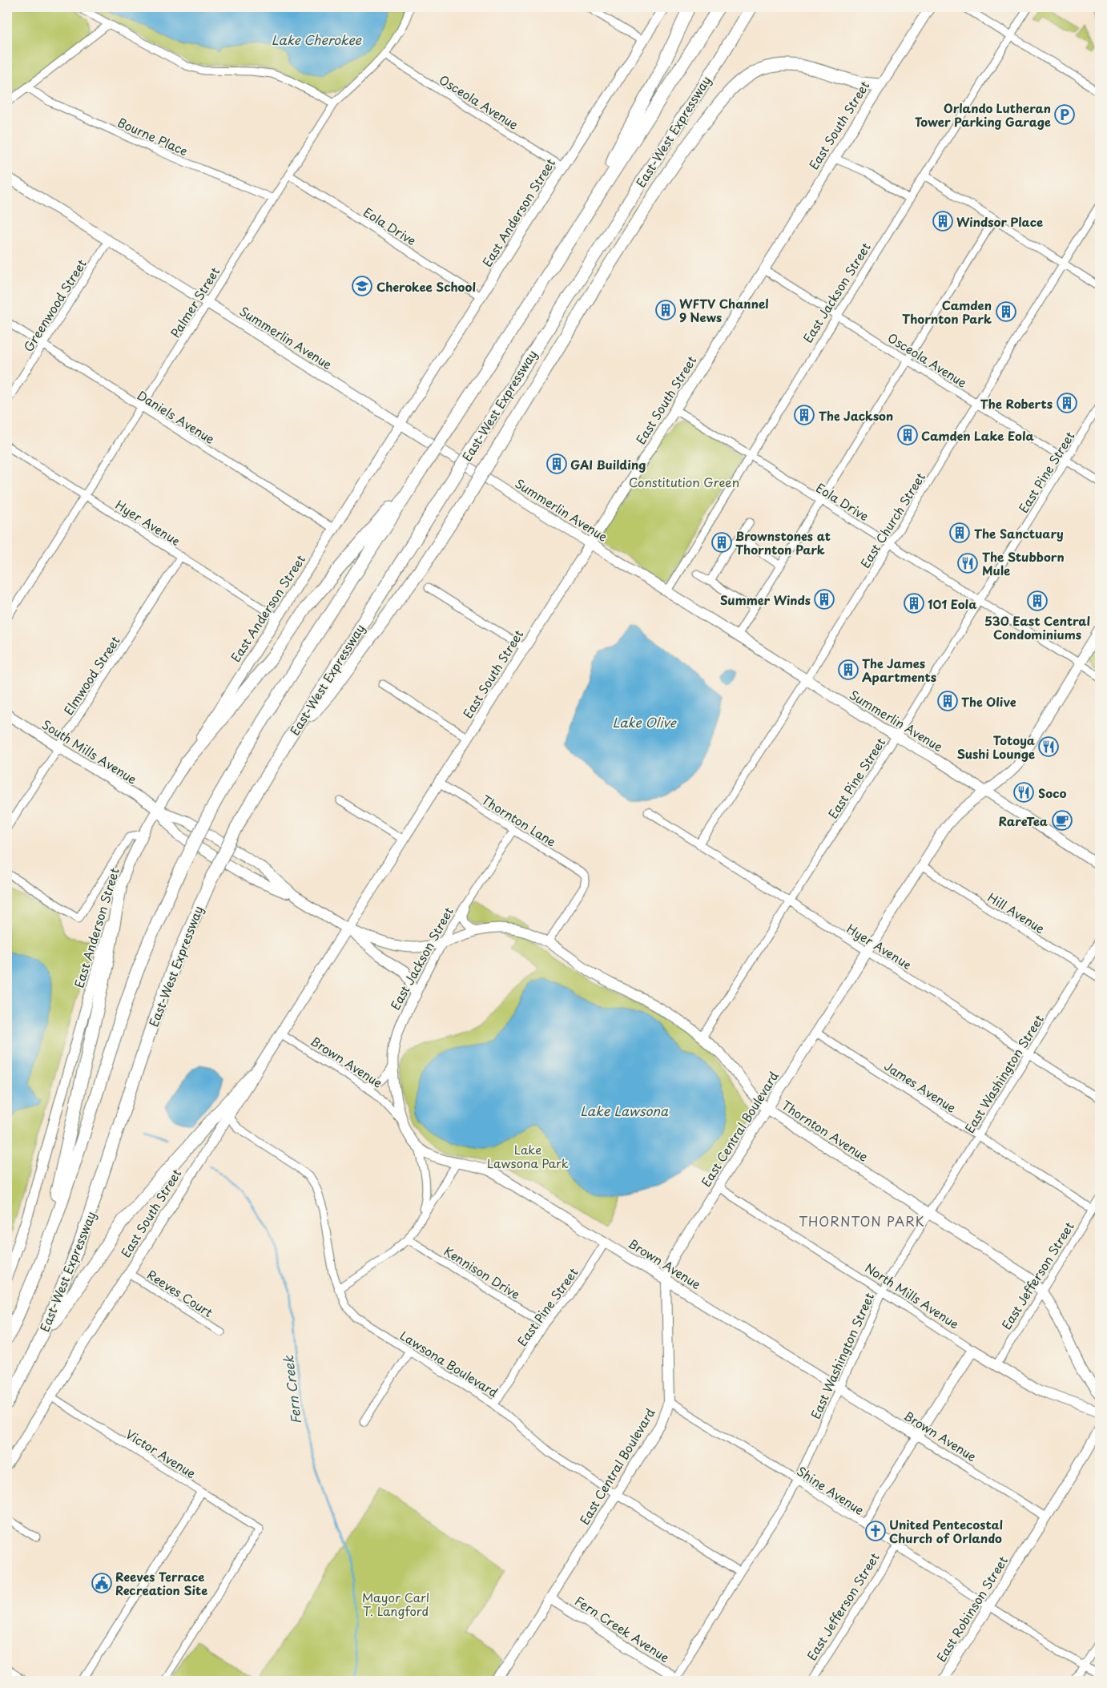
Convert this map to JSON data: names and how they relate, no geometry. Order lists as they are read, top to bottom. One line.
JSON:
{"streets":{"highway":["East-West Expressway"],"street":["Osceola Avenue","East South Street","Bourne Place","East Anderson Street","Eola Drive","East Jackson Street","Palmer Street","Greenwood Street","Summerlin Avenue","Daniels Avenue","East Pine Street","East Church Street","Hyer Avenue","Elmwood Street","South Mills Avenue","Thornton Lane","Hill Avenue","Brown Avenue","East Washington Street","James Avenue","East Central Boulevard","Thornton Avenue","Kennison Drive","East Jefferson Street","Reeves Court","North Mills Avenue","Lawsona Boulevard","Victor Avenue","Shine Avenue","East Robinson Street","Fern Creek Avenue"]},"crossings":[["Osceola Avenue","East South Street"],["Osceola Avenue","East Anderson Street"],["Osceola Avenue","East Jackson Street"],["Osceola Avenue","Palmer Street"],["Osceola Avenue","East Pine Street"],["Osceola Avenue","East Church Street"],["East South Street","Eola Drive"],["East South Street","Summerlin Avenue"],["East South Street","South Mills Avenue"],["East South Street","Thornton Lane"],["East South Street","Brown Avenue"],["East South Street","Thornton Avenue"],["East South Street","Reeves Court"],["East South Street","Lawsona Boulevard"],["East South Street","Victor Avenue"],["Bourne Place","Palmer Street"],["East Anderson Street","Eola Drive"],["East Anderson Street","Summerlin Avenue"],["East Anderson Street","Daniels Avenue"],["East Anderson Street","Hyer Avenue"],["East Anderson Street","South Mills Avenue"],["Eola Drive","East Jackson Street"],["Eola Drive","Palmer Street"],["Eola Drive","East Pine Street"],["Eola Drive","East Church Street"],["Eola Drive","East Central Boulevard"],["East Jackson Street","Summerlin Avenue"],["East Jackson Street","South Mills Avenue"],["East Jackson Street","Thornton Lane"],["East Jackson Street","Brown Avenue"],["East Jackson Street","Thornton Avenue"],["Palmer Street","Summerlin Avenue"],["Palmer Street","Daniels Avenue"],["Palmer Street","Hyer Avenue"],["Greenwood Street","Summerlin Avenue"],["Greenwood Street","Daniels Avenue"],["Summerlin Avenue","East Pine Street"],["Summerlin Avenue","East Church Street"],["Summerlin Avenue","East Central Boulevard"],["East Pine Street","Hyer Avenue"],["East Pine Street","Brown Avenue"],["East Pine Street","Thornton Avenue"],["East Pine Street","Kennison Drive"],["East Pine Street","Lawsona Boulevard"],["East Church Street","Hyer Avenue"],["Hyer Avenue","Elmwood Street"],["Hyer Avenue","East Washington Street"],["Hyer Avenue","East Central Boulevard"],["Elmwood Street","South Mills Avenue"],["South Mills Avenue","Thornton Avenue"],["Thornton Lane","Thornton Avenue"],["Hill Avenue","East Washington Street"],["Hill Avenue","East Central Boulevard"],["Brown Avenue","East Washington Street"],["Brown Avenue","East Central Boulevard"],["Brown Avenue","East Robinson Street"],["East Washington Street","James Avenue"],["East Washington Street","Thornton Avenue"],["East Washington Street","North Mills Avenue"],["East Washington Street","Lawsona Boulevard"],["East Washington Street","Shine Avenue"],["East Washington Street","Fern Creek Avenue"],["James Avenue","East Central Boulevard"],["James Avenue","East Jefferson Street"],["East Central Boulevard","Thornton Avenue"],["East Central Boulevard","North Mills Avenue"],["East Central Boulevard","Lawsona Boulevard"],["East Central Boulevard","Shine Avenue"],["East Central Boulevard","Fern Creek Avenue"],["Thornton Avenue","East Jefferson Street"],["East Jefferson Street","North Mills Avenue"],["East Jefferson Street","Shine Avenue"],["Shine Avenue","East Robinson Street"]],"districts":["THORNTON PARK"],"water":["Lake Cherokee","Lake Olive","Lake Lawsona","Fern Creek"],"parks":["Constitution Green","Lake Lawsona Park","Mayor Carl T. Langford"],"places":{"parking":["Orlando Lutheran Tower Parking Garage"],"building":["Windsor Place","WFTV Channel 9 News","Camden Thornton Park","The Roberts","The Jackson","Camden Lake Eola","GAI Building","The Sanctuary","Brownstones at Thornton Park","Summer Winds","530 East Central Condominiums","101 Eola","The James Apartments","The Olive"],"school or university":["Cherokee School"],"restaurant":["The Stubborn Mule","Totoya Sushi Lounge","Soco"],"cafe":["RareTea"],"church":["United Pentecostal Church of Orlando"],"public building":["Reeves Terrace Recreation Site"]}}
